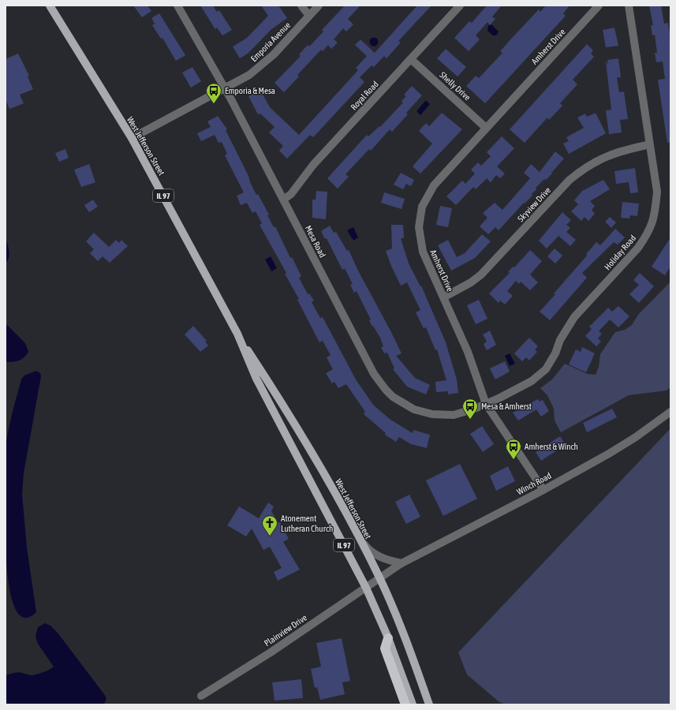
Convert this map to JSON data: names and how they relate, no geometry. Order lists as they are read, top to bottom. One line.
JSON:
{"streets":{"main road":["West Jefferson Street","IL 97"],"street":["Emporia Avenue","Amherst Drive","Shelly Drive","Royal Road","Skyview Drive","Mesa Road","Holiday Road","Winch Road","Plainview Drive"]},"crossings":[["Emporia Avenue","West Jefferson Street"],["Emporia Avenue","Mesa Road"],["Amherst Drive","Shelly Drive"],["Amherst Drive","Skyview Drive"],["Amherst Drive","Mesa Road"],["Amherst Drive","Holiday Road"],["Amherst Drive","Winch Road"],["Shelly Drive","Royal Road"],["Royal Road","Mesa Road"],["West Jefferson Street","Winch Road"],["West Jefferson Street","Plainview Drive"],["Skyview Drive","Holiday Road"],["Mesa Road","Holiday Road"],["Winch Road","Plainview Drive"]],"places":{"bus stop":["Emporia & Mesa","Mesa & Amherst","Amherst & Winch"],"church":["Atonement Lutheran Church"]}}
